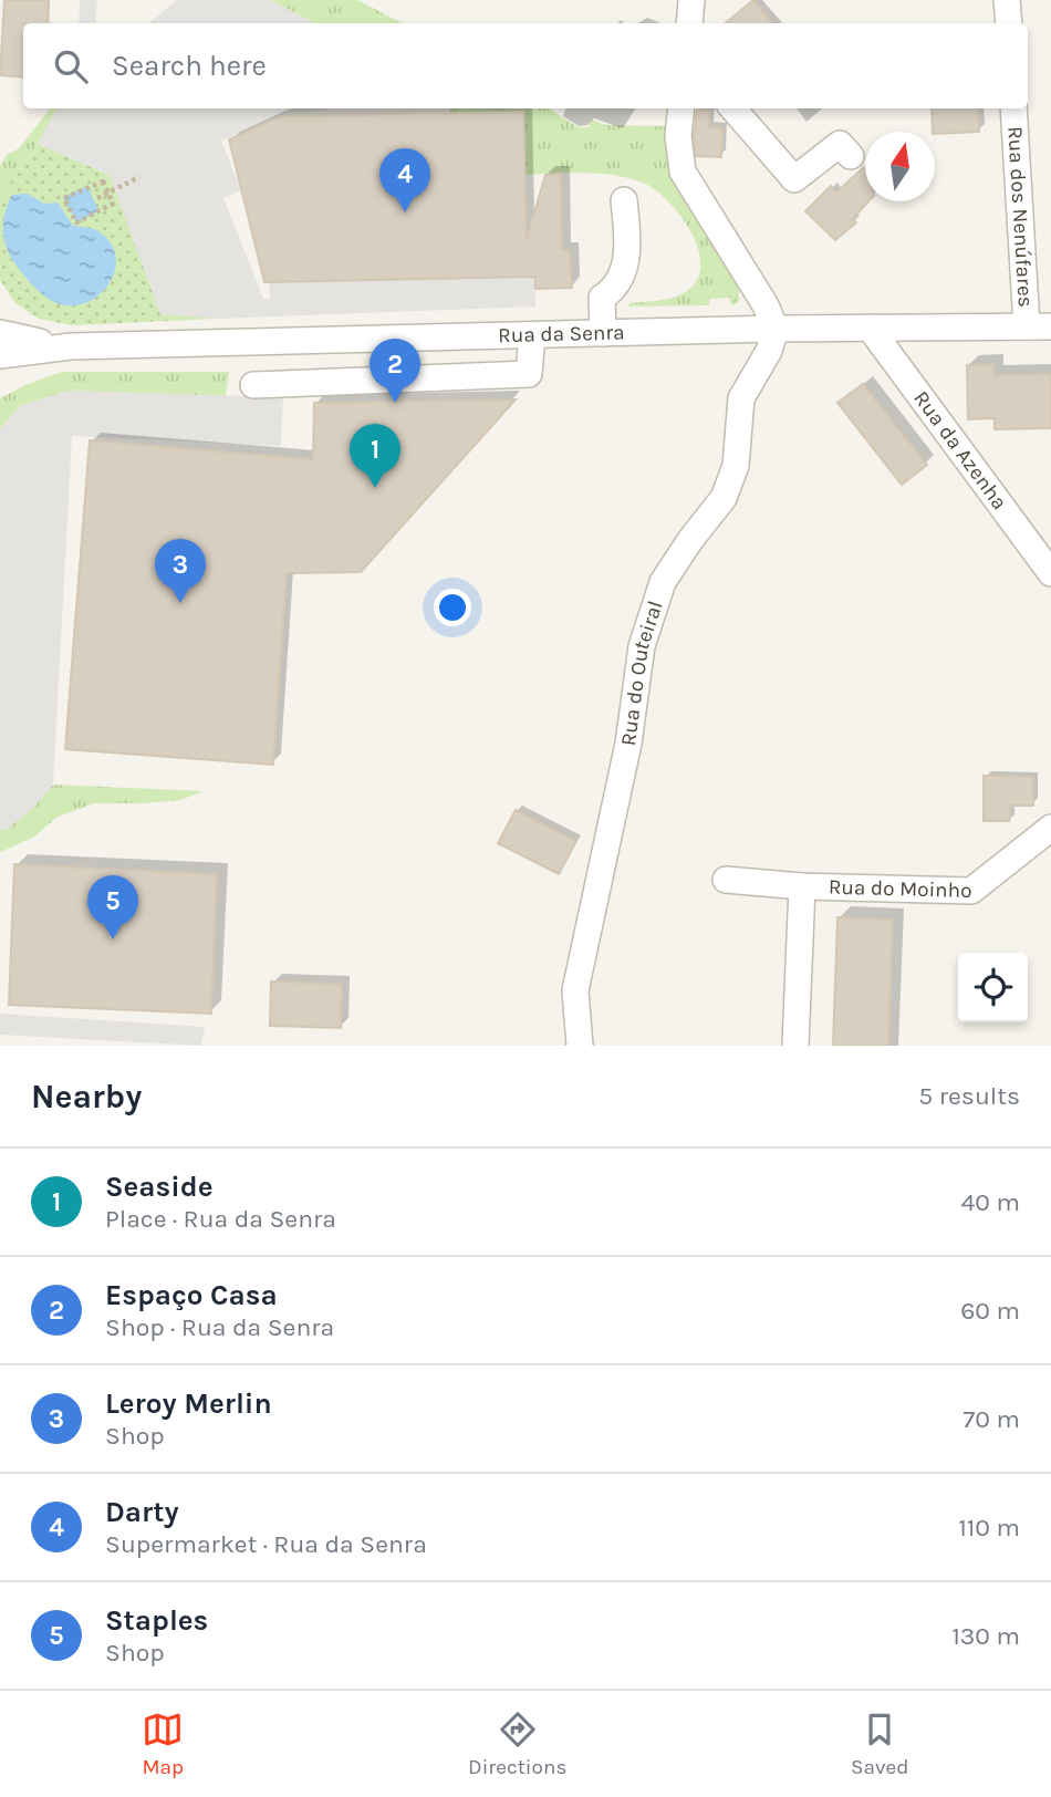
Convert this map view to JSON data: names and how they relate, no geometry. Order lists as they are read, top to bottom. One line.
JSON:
{"streets":{"street":["Rua dos Nenúfares","Rua da Senra","Rua da Azenha","Rua do Outeiral","Rua do Moinho"]},"crossings":[["Rua dos Nenúfares","Rua da Senra"],["Rua da Senra","Rua da Azenha"],["Rua da Senra","Rua do Outeiral"]],"north":"top","page":{"search":"Search here","pins":["4","2","1","3","5"],"heading":["Nearby","5 results"],"list":[{"mark":"1","name":"Seaside","note":"Place · Rua da Senra","value":"40 m"},{"mark":"2","name":"Espaço Casa","note":"Shop · Rua da Senra","value":"60 m"},{"mark":"3","name":"Leroy Merlin","note":"Shop","value":"70 m"},{"mark":"4","name":"Darty","note":"Supermarket · Rua da Senra","value":"110 m"},{"mark":"5","name":"Staples","note":"Shop","value":"130 m"}],"nav":["Map","Directions","Saved"]}}
